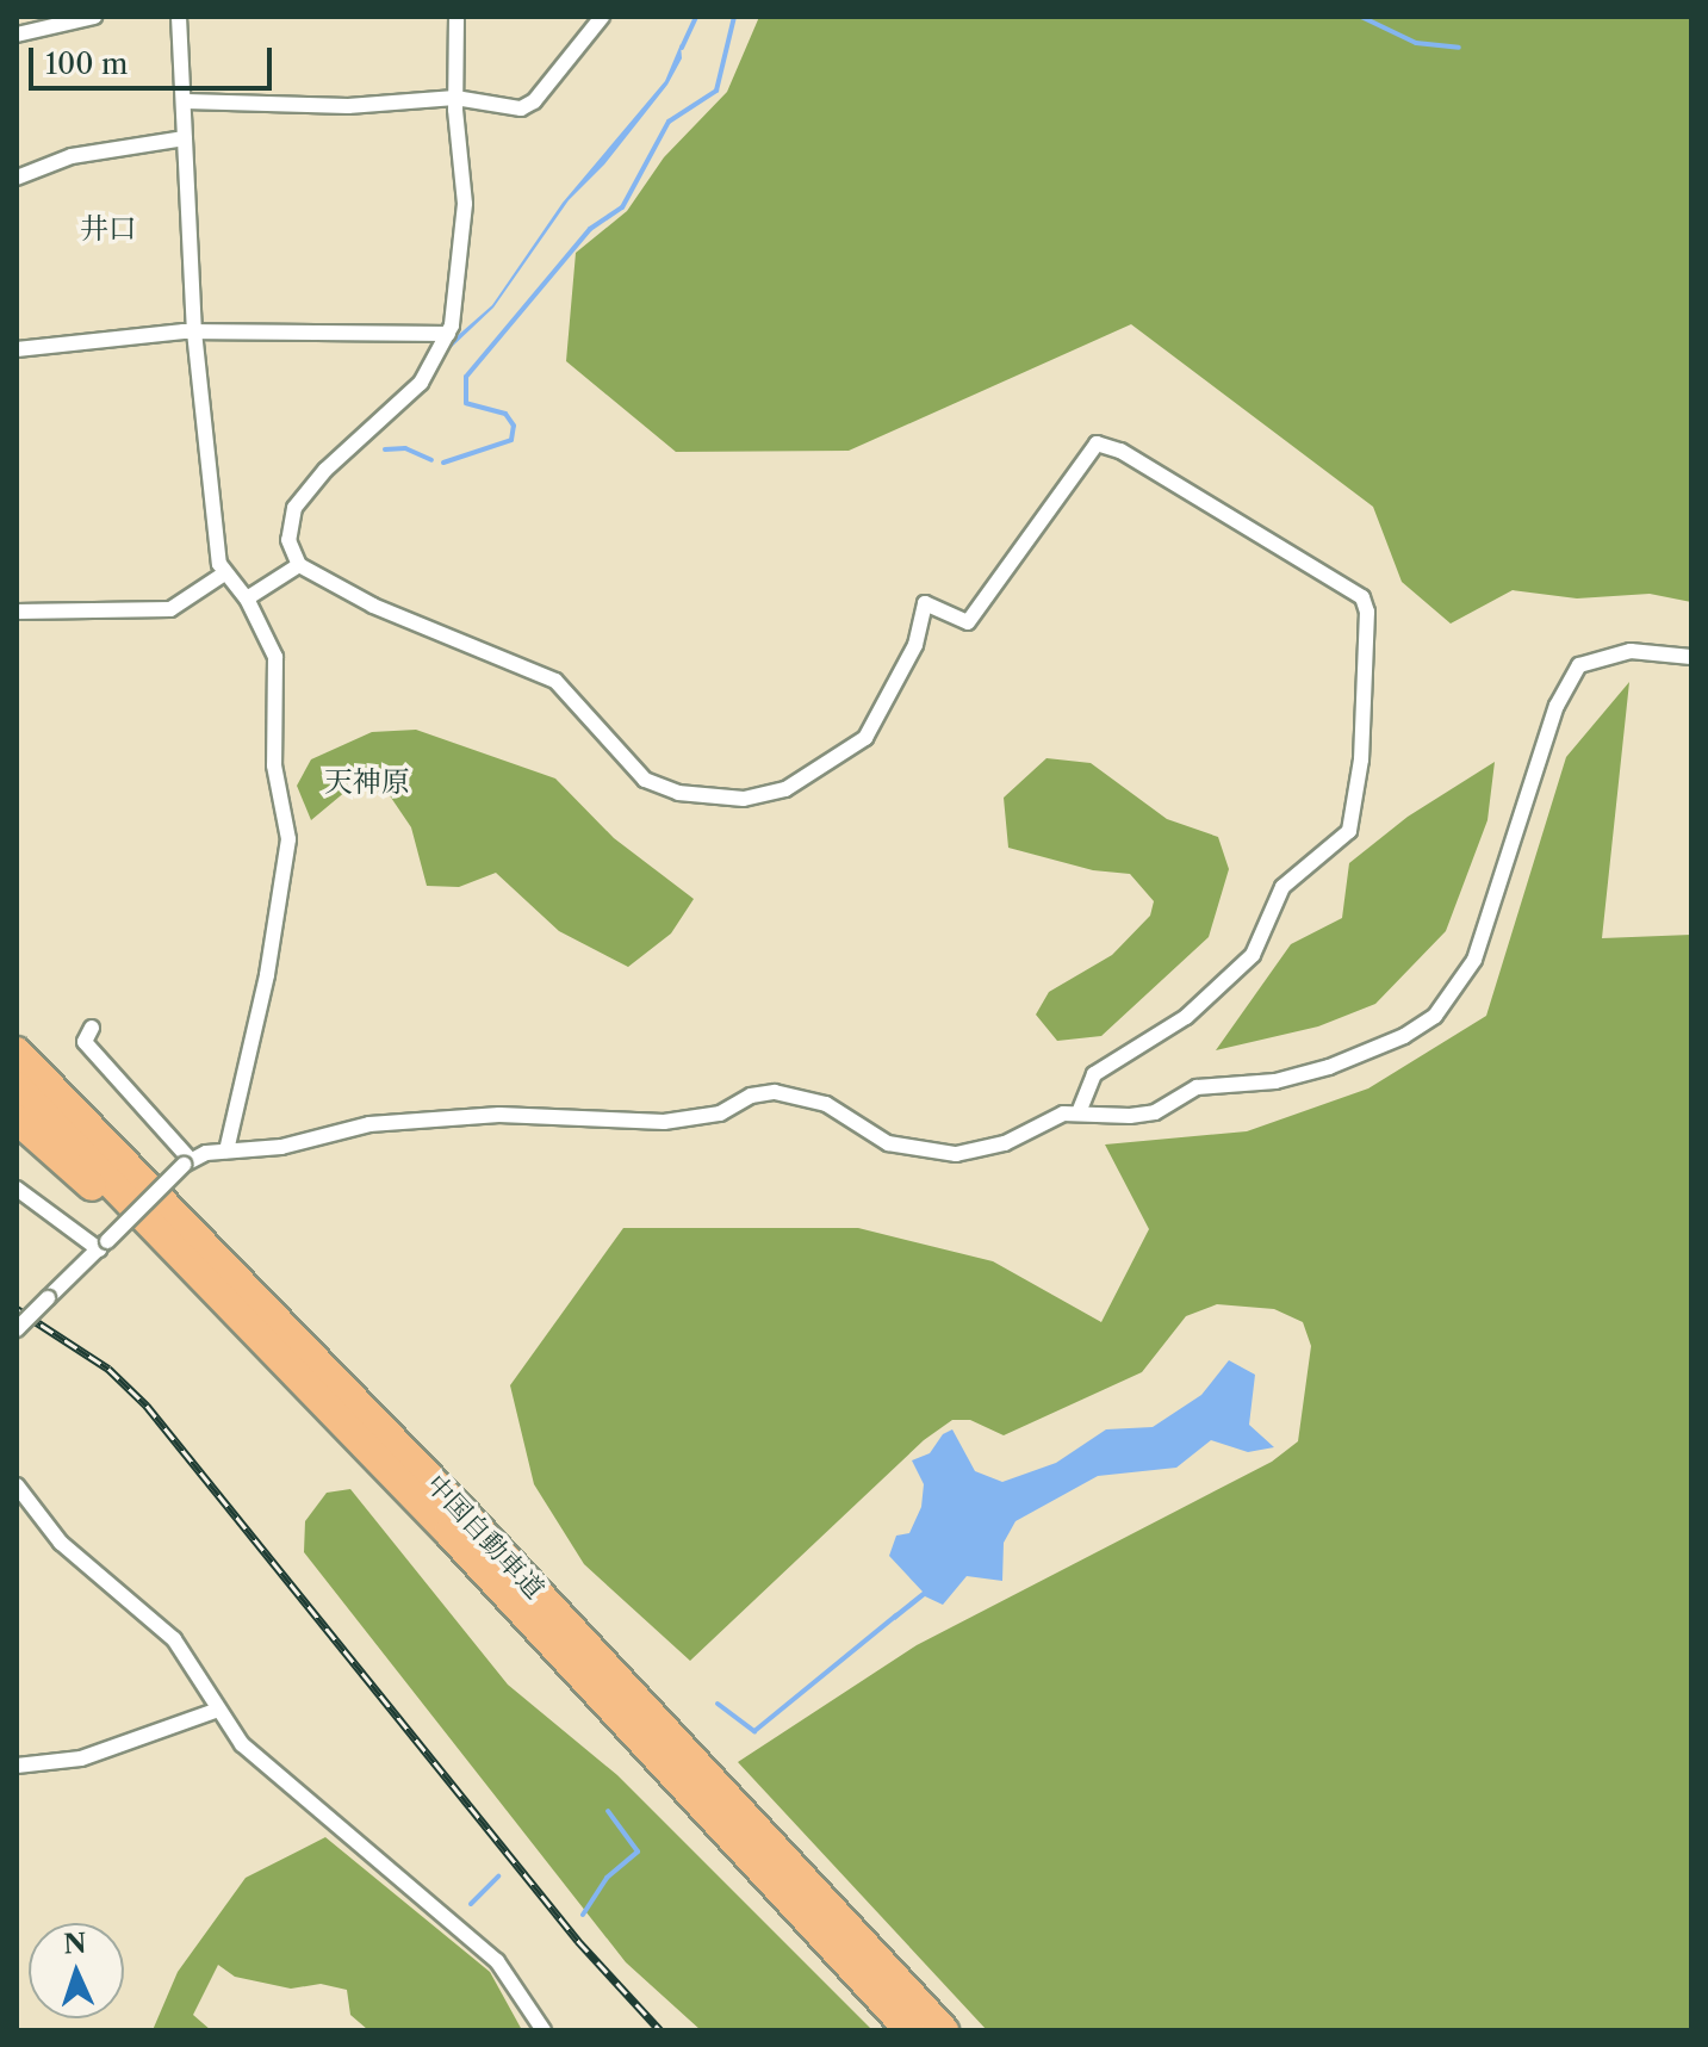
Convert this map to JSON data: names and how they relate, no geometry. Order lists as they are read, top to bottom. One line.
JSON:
{"streets":{"highway":["中国自動車道"]},"districts":["井口","天神原"],"scale_bar":"100 m","north":"top"}
